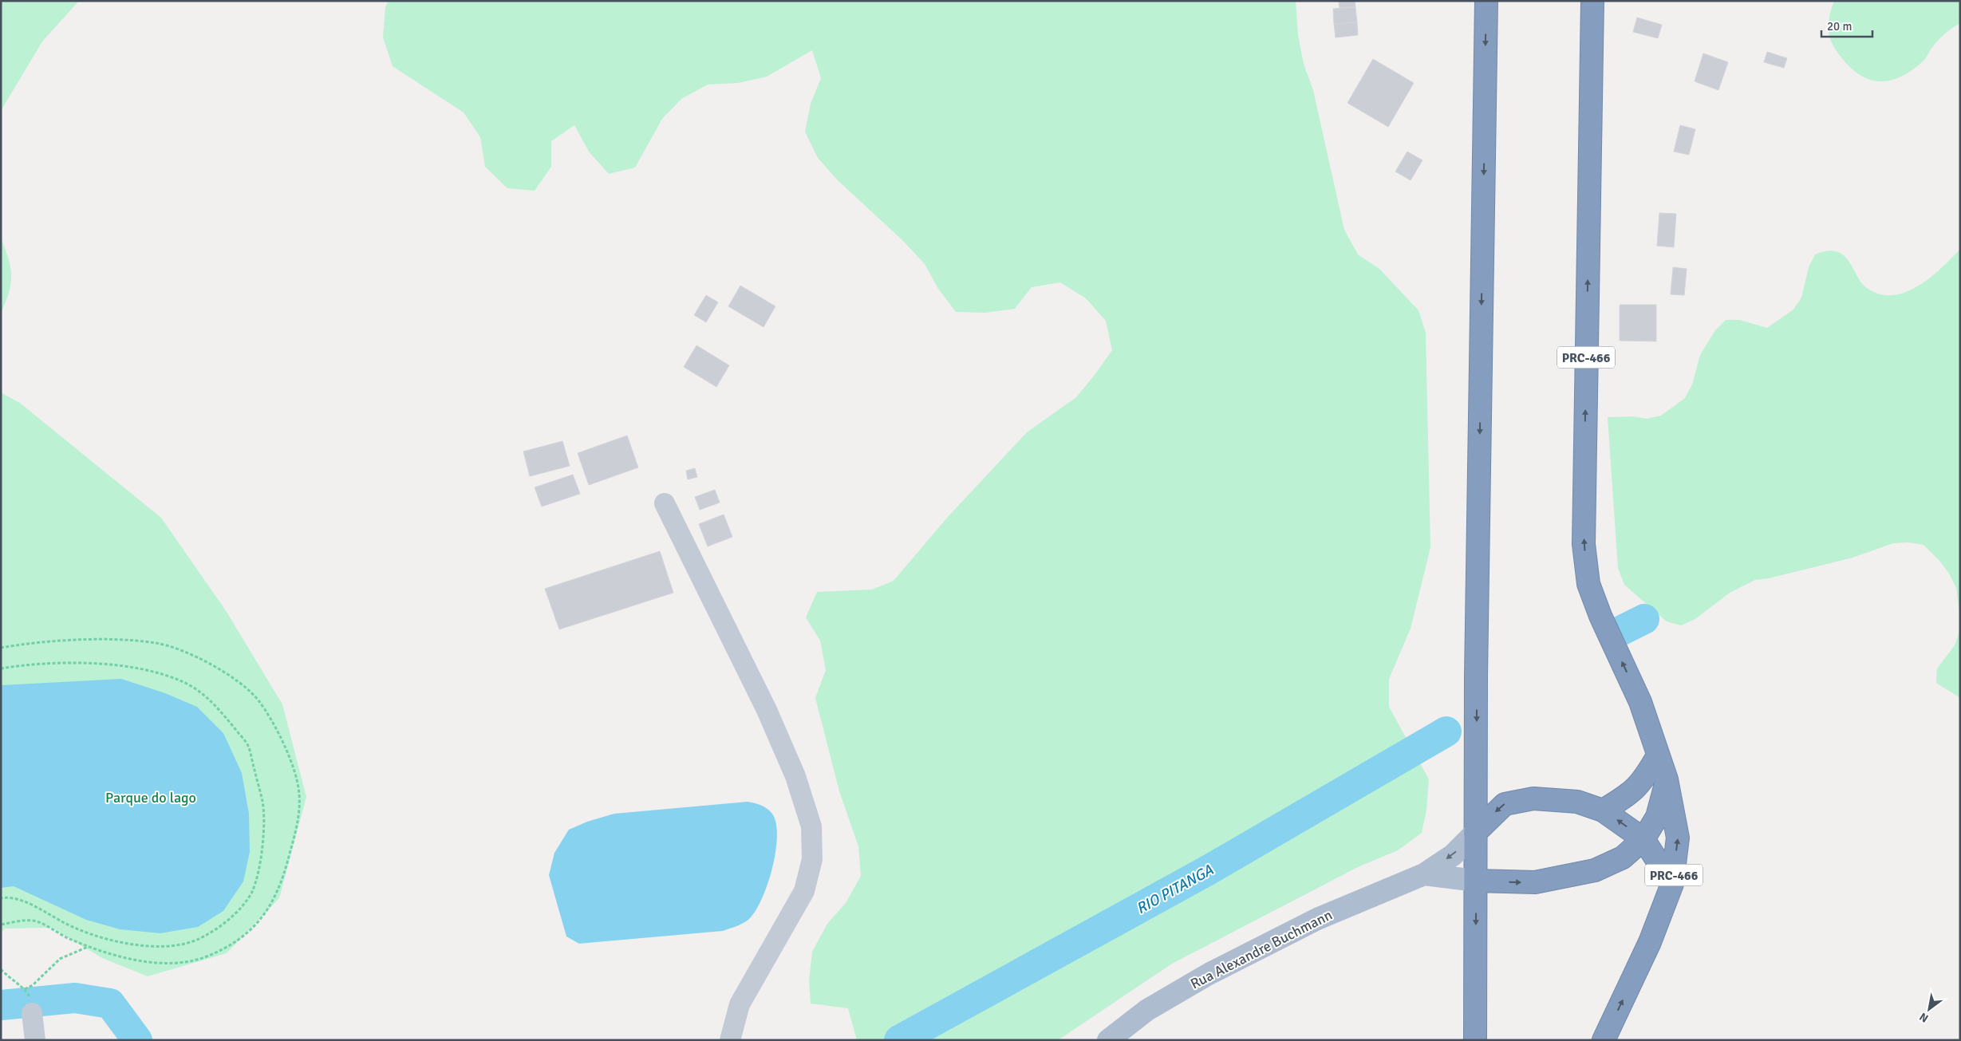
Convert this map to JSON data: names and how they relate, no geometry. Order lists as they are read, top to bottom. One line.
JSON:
{"streets":{"highway":["PRC-466"],"main road":["Rua Alexandre Buchmann"]},"water":["RIO PITANGA"],"parks":["Parque do lago"],"scale_bar":"20 m","north":"bottom left"}
